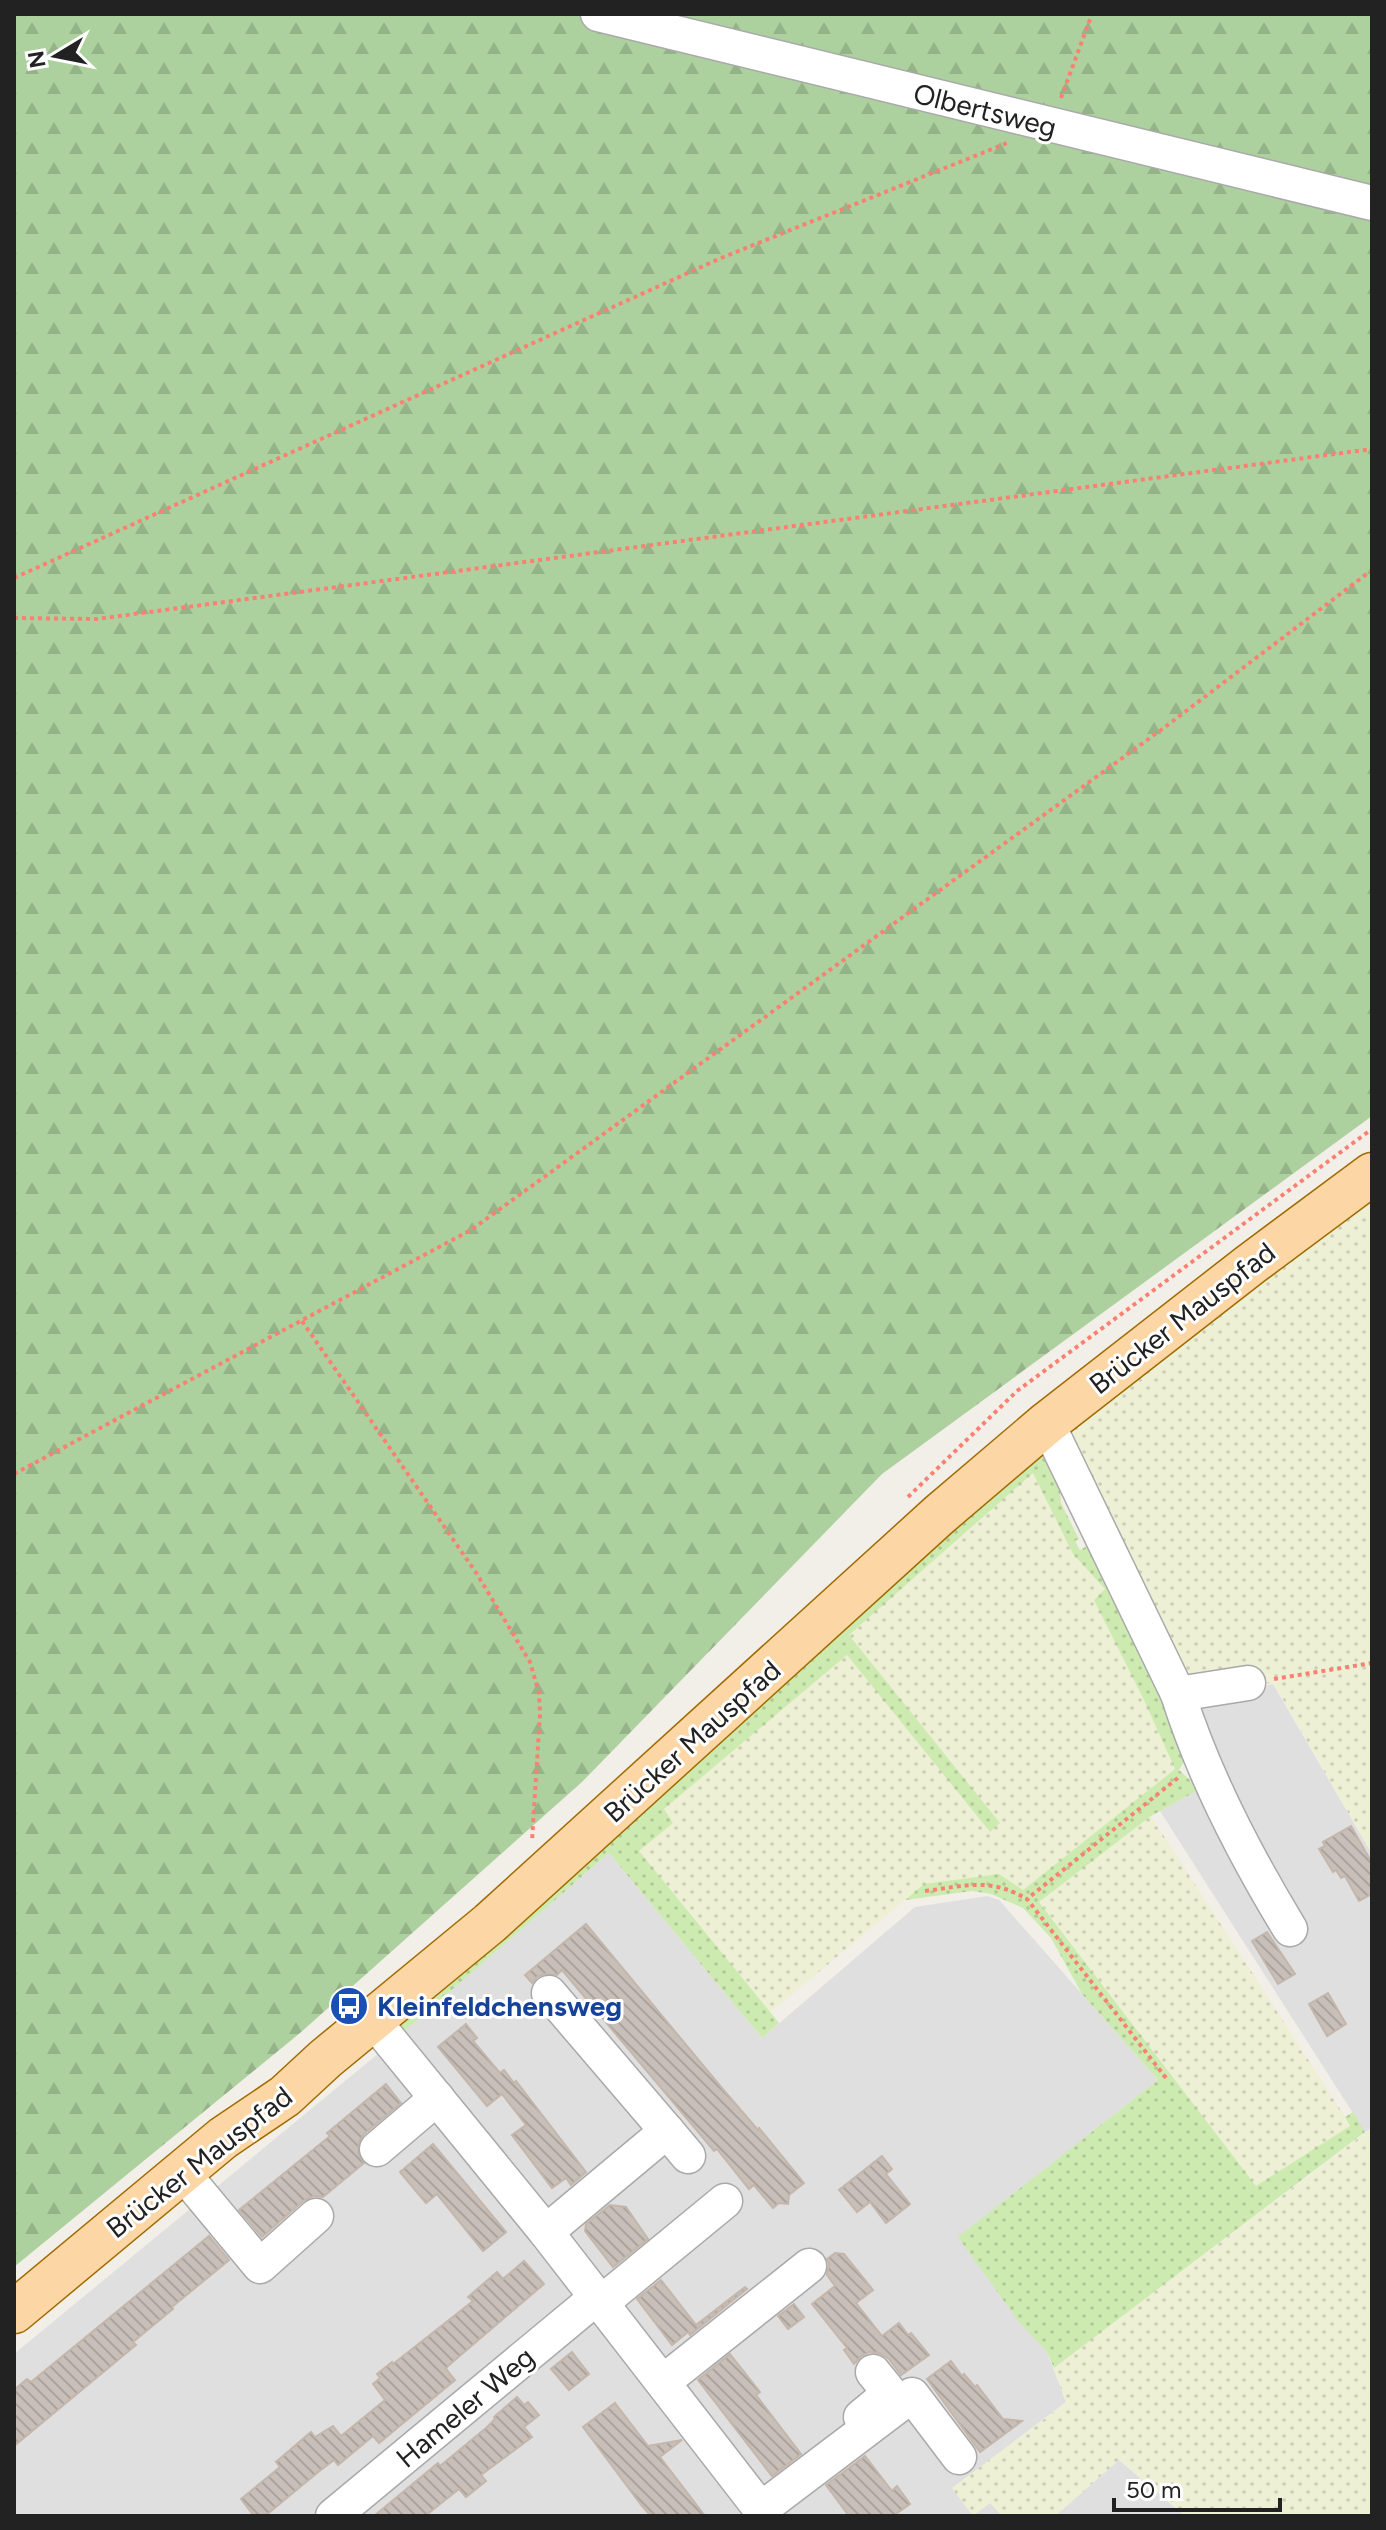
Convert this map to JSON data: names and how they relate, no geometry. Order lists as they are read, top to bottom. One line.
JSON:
{"streets":{"main road":["Brücker Mauspfad"],"street":["Olbertsweg","Hameler Weg"]},"places":{"bus stop":["Kleinfeldchensweg"]},"scale_bar":"50 m","north":"left"}
